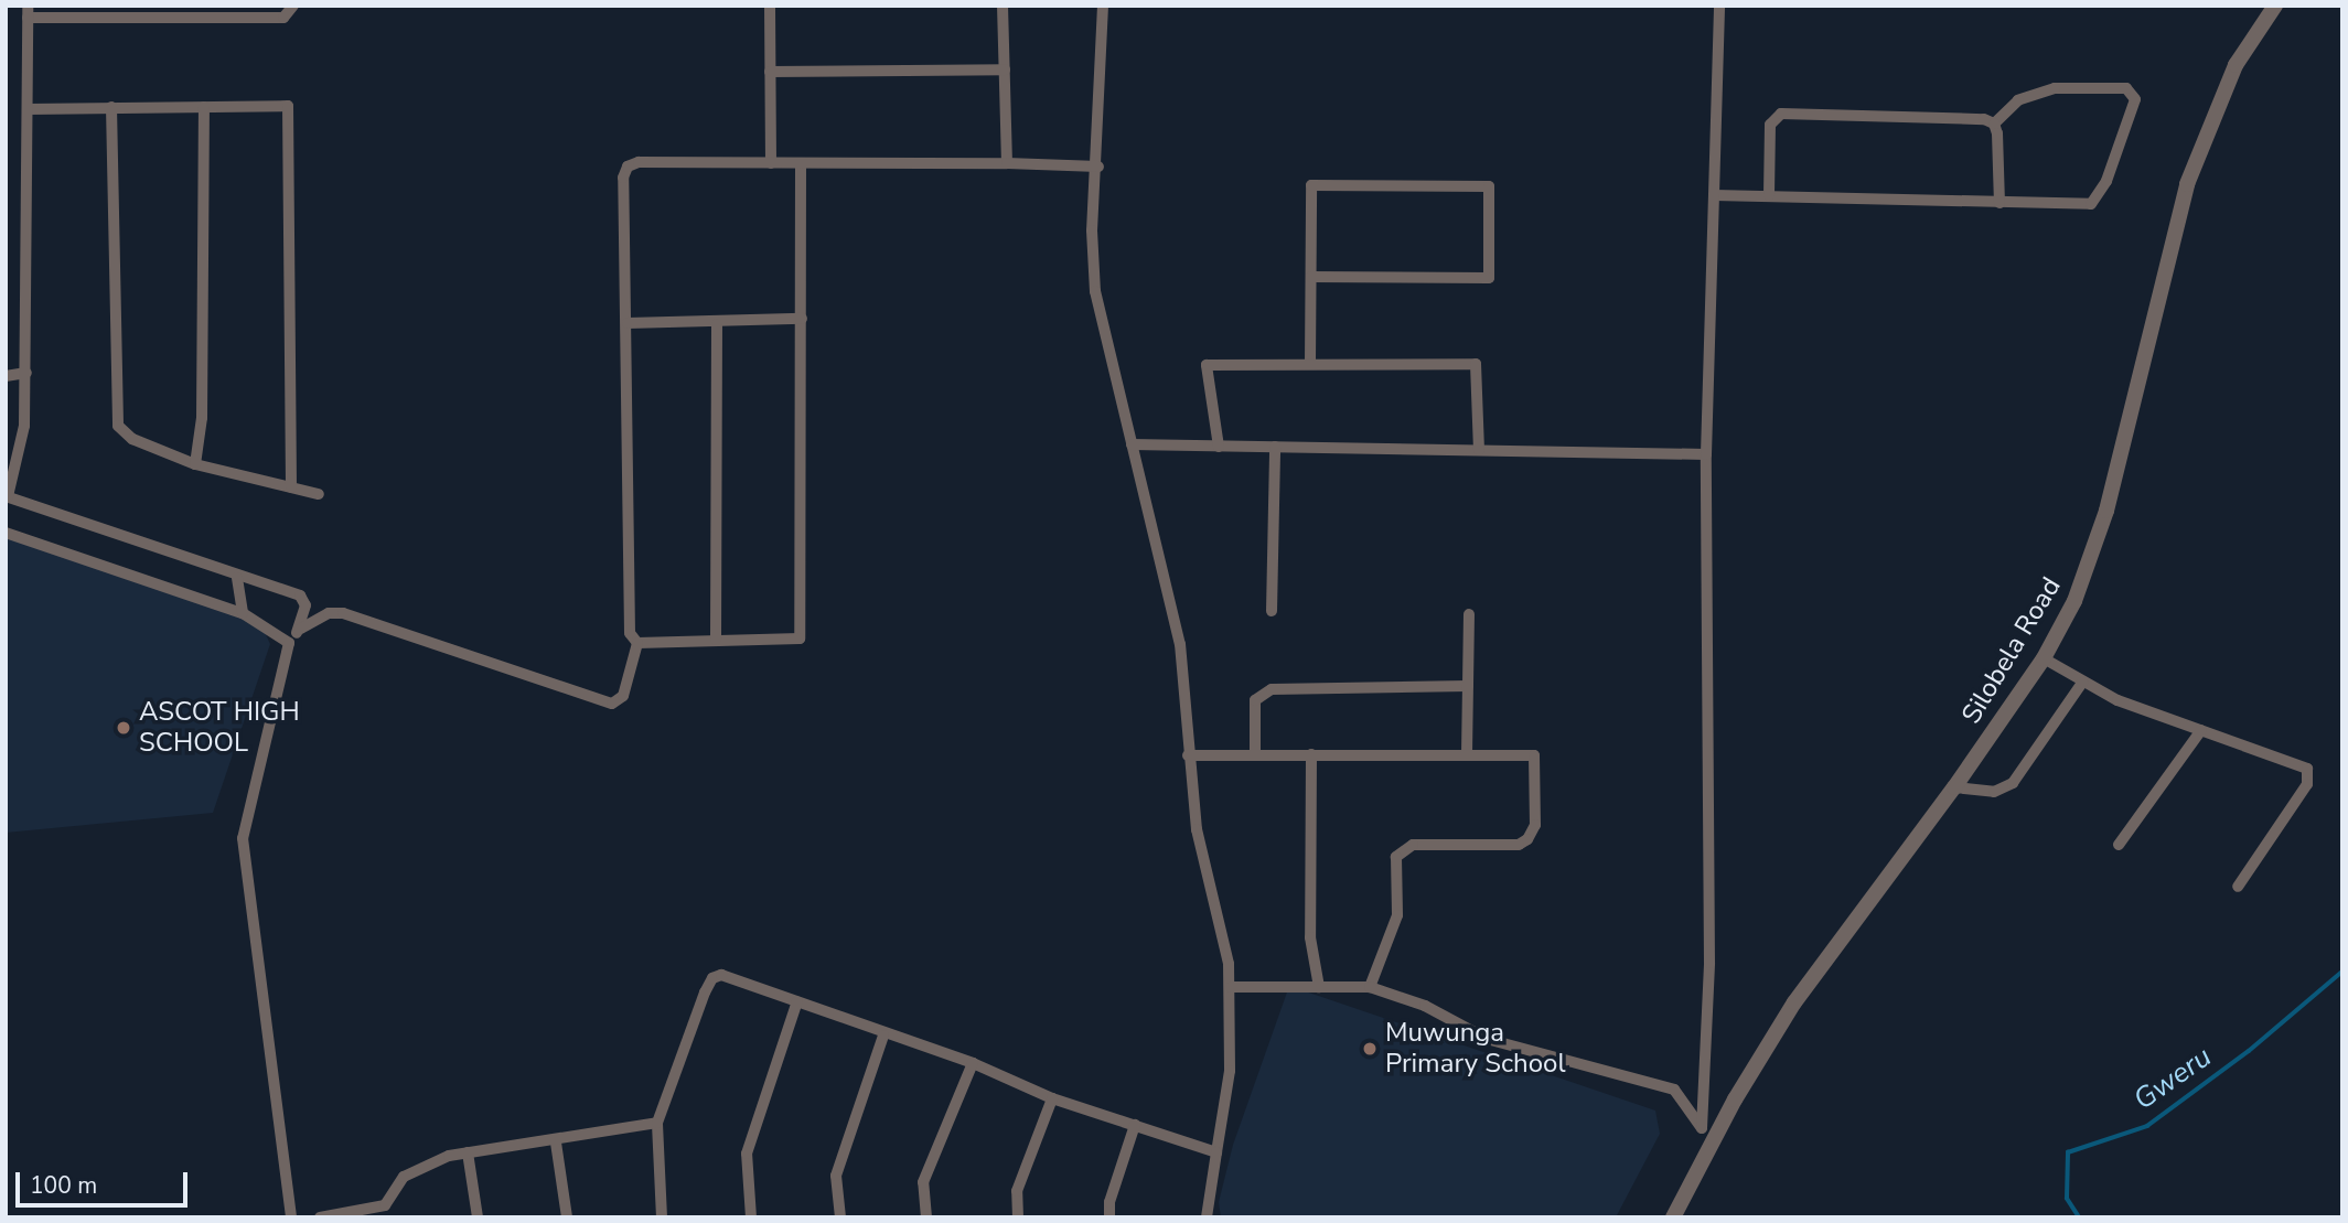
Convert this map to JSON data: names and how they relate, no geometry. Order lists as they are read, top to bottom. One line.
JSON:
{"streets":{"street":["Silobela Road"]},"water":["Gweru"],"places":["ASCOT HIGH SCHOOL","Muwunga Primary School"],"scale_bar":"100 m"}
